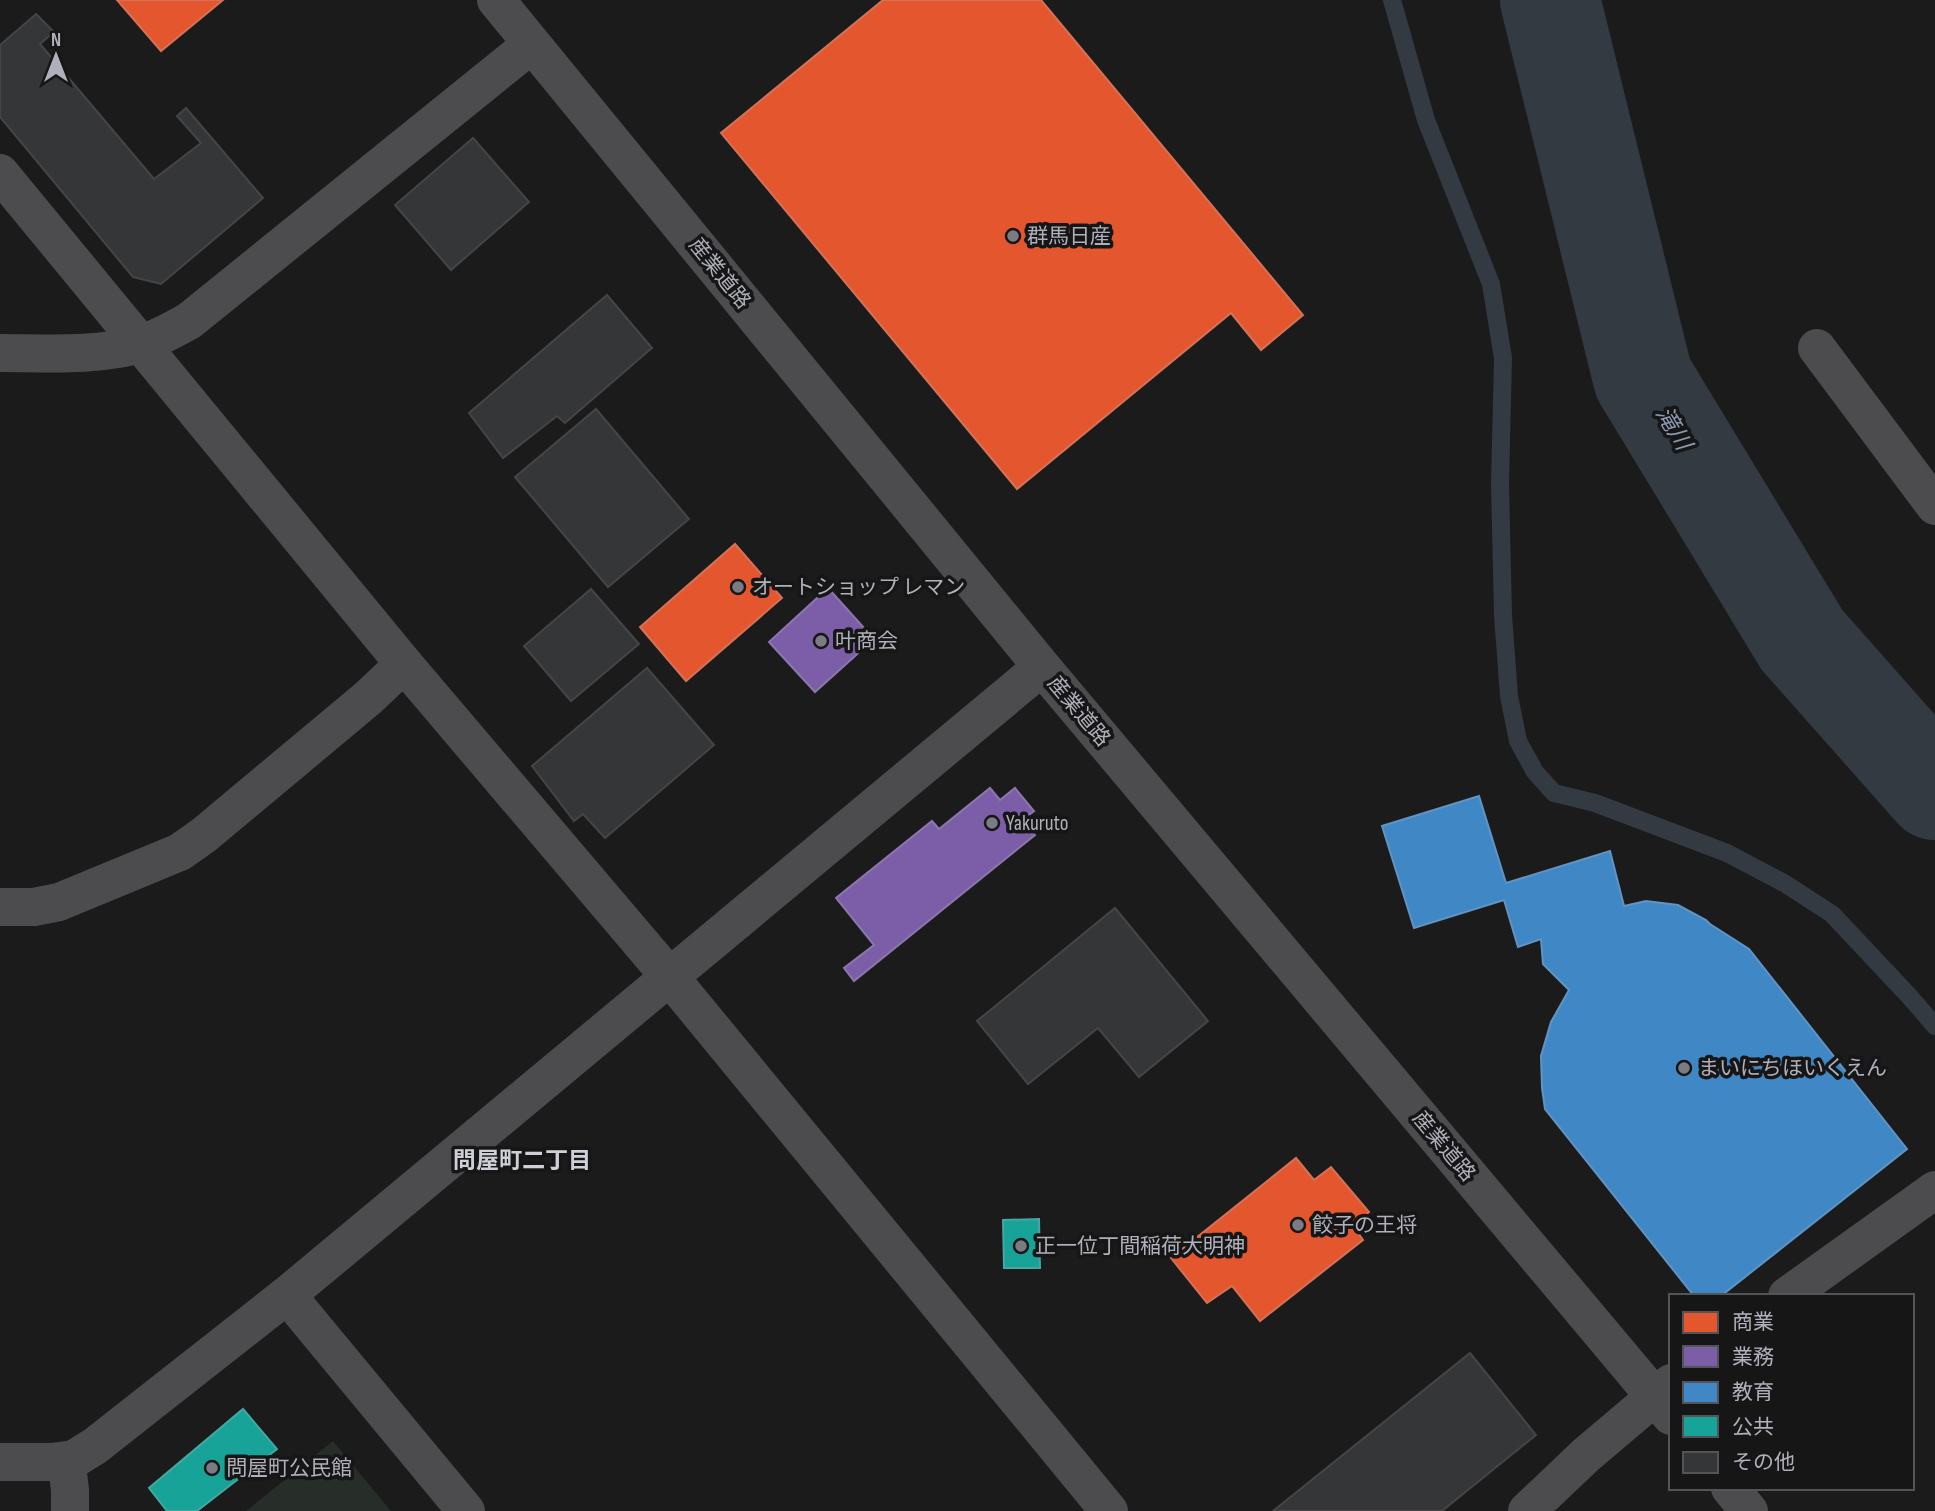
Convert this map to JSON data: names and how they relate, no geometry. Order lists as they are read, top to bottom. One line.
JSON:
{"streets":{"street":["産業道路"]},"districts":["問屋町二丁目"],"water":["滝川"],"places":["群馬日産","オートショップ レマン","叶商会","Yakuruto","まいにちほいくえん","餃子の王将","正一位丁間稲荷大明神","問屋町公民館"],"legend":["商業","業務","教育","公共","その他"],"north":"top"}
